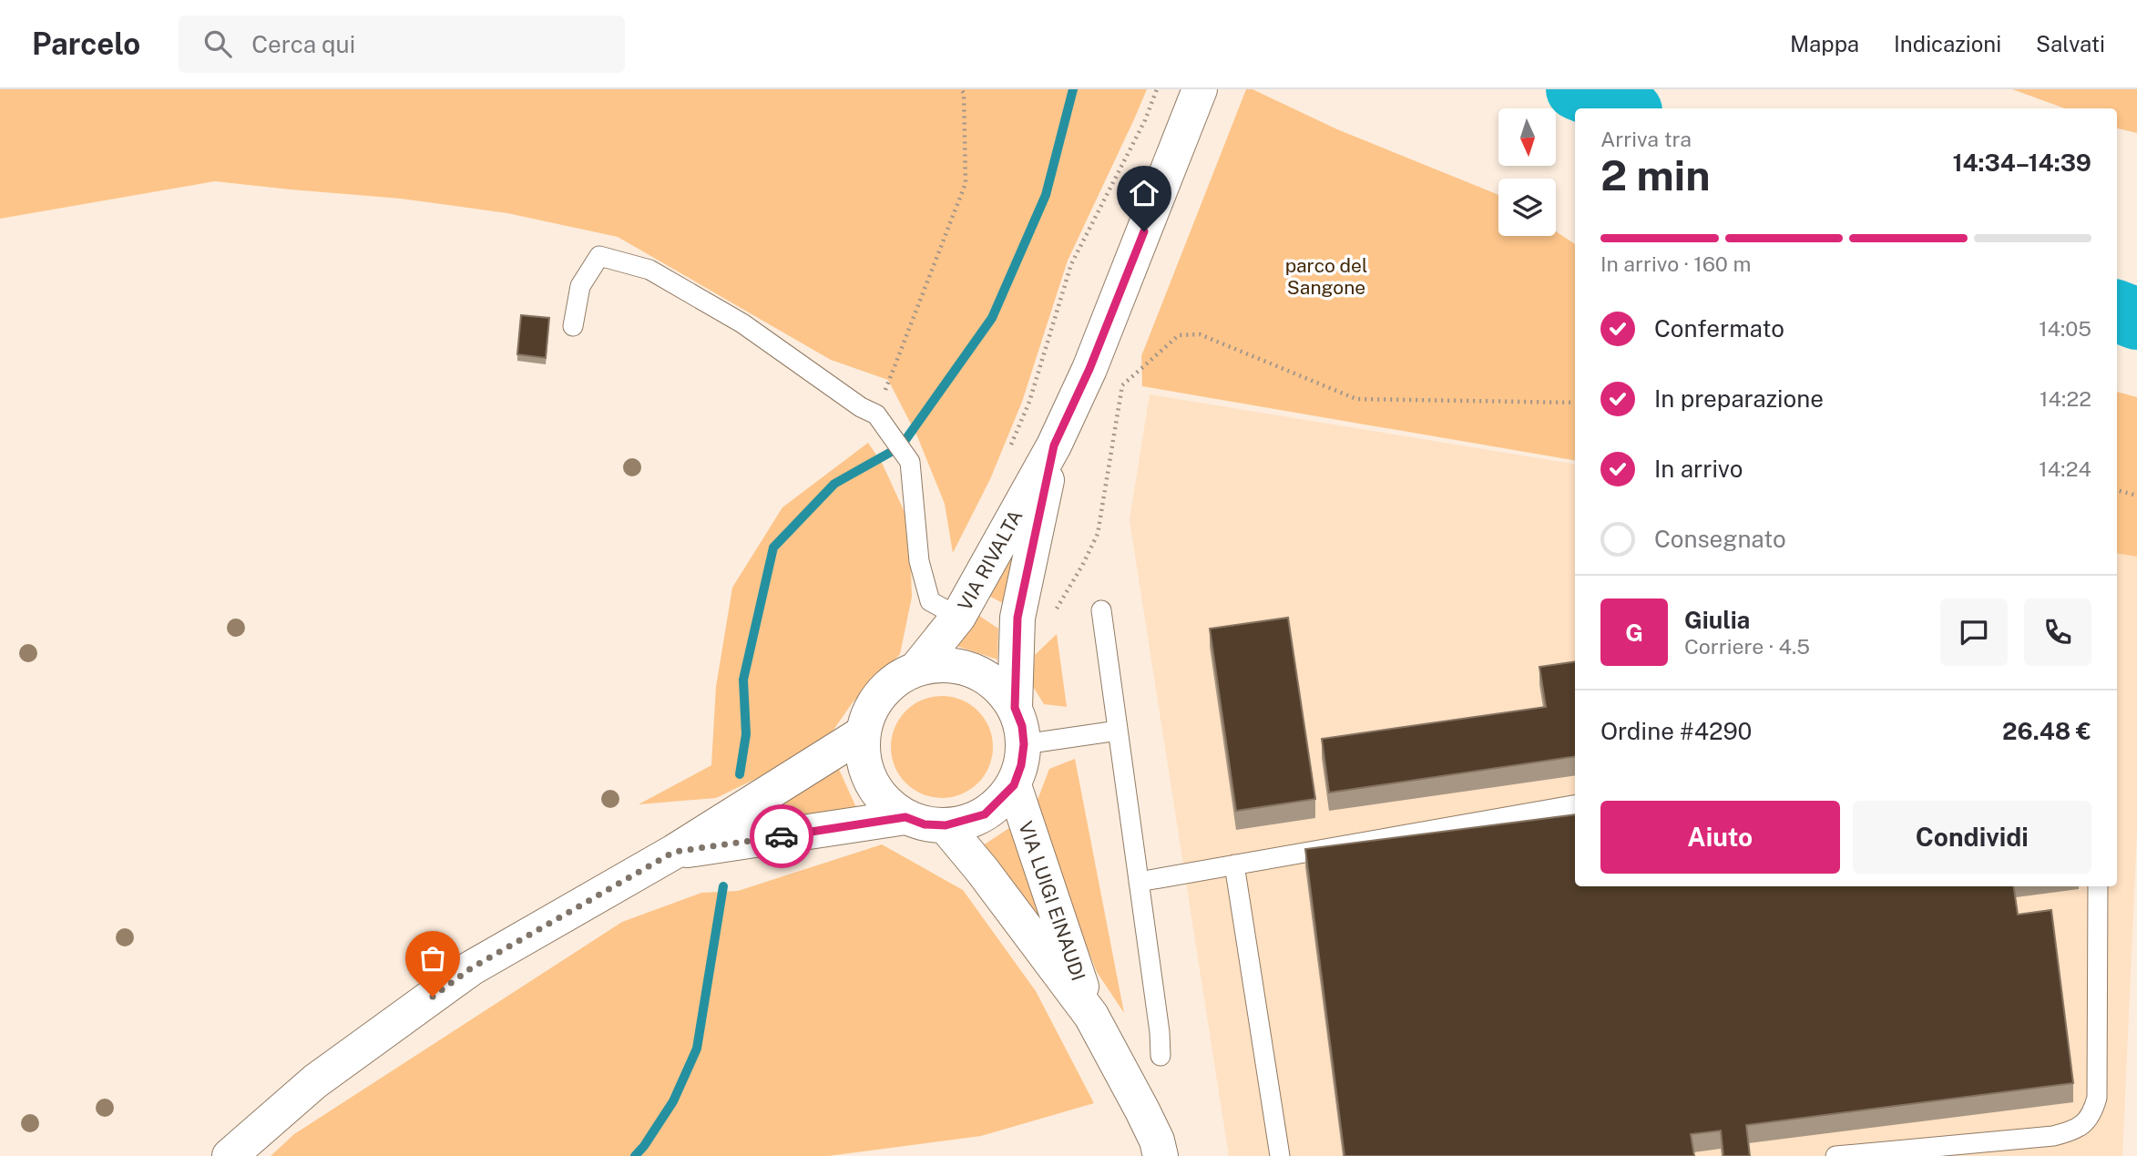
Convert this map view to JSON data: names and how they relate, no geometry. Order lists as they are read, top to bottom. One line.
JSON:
{"streets":{"main road":["VIA RIVALTA","VIA LUIGI EINAUDI"]},"crossings":[["VIA RIVALTA","VIA LUIGI EINAUDI"]],"parks":["parco del Sangone"],"north":"bottom","page":{"header":"Parcelo","search":"Cerca qui","nav":["Mappa","Indicazioni","Salvati"],"heading":["2 min","Arriva tra","14:34–14:39"],"panel":["Giulia","Corriere · 4.5","Ordine #4290","26.48 €"],"bar":"In arrivo · 160 m","list":[["Confermato","14:05"],["In preparazione","14:22"],["In arrivo","14:24"],"Consegnato"],"round":"G","buttons":["Aiuto","Condividi"]}}
